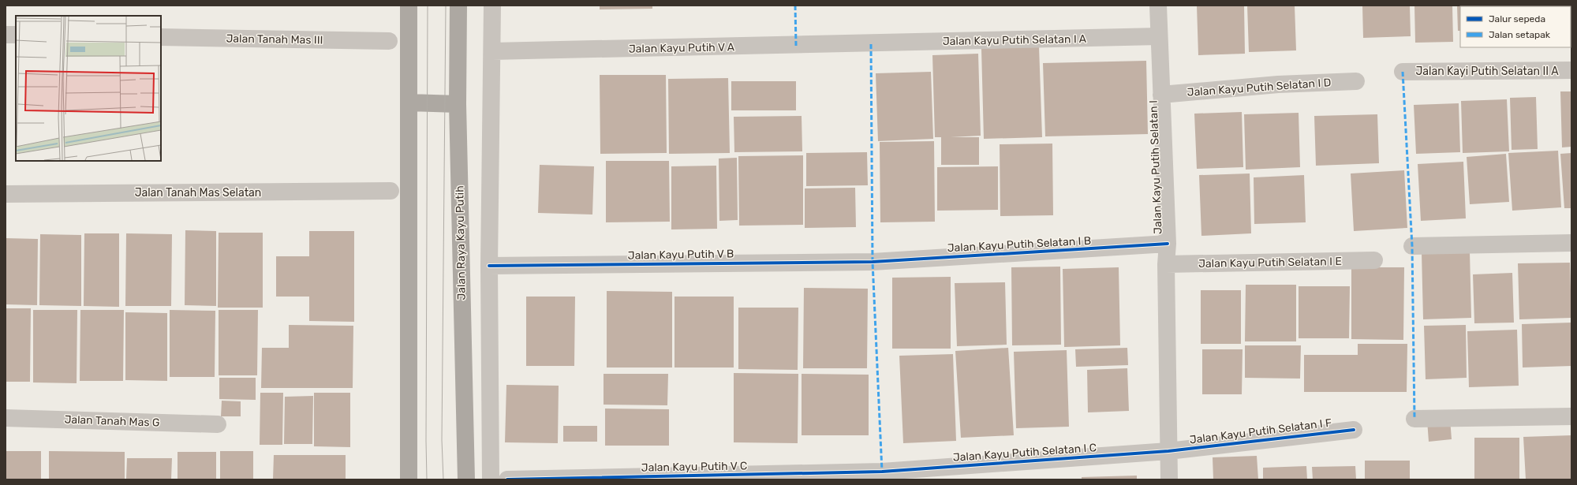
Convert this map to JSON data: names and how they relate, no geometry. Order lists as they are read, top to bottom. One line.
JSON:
{"streets":{"main road":["Jalan Raya Kayu Putih"],"street":["Jalan Tanah Mas III","Jalan Kayu Putih Selatan I A","Jalan Kayu Putih V A","Jalan Kayi Putih Selatan II A","Jalan Kayu Putih Selatan I D","Jalan Kayu Putih Selatan I","Jalan Tanah Mas Selatan","Jalan Kayu Putih Selatan I B","Jalan Kayu Putih V B","Jalan Kayu Putih Selatan I E","Jalan Tanah Mas G","Jalan Kayu Putih Selatan I F","Jalan Kayu Putih Selatan I C","Jalan Kayu Putih V C"]},"crossings":[["Jalan Kayu Putih Selatan I A","Jalan Kayu Putih V A"],["Jalan Kayu Putih Selatan I A","Jalan Kayu Putih Selatan I"],["Jalan Kayu Putih Selatan I D","Jalan Kayu Putih Selatan I"],["Jalan Kayu Putih Selatan I","Jalan Kayu Putih Selatan I B"],["Jalan Kayu Putih Selatan I","Jalan Kayu Putih Selatan I E"],["Jalan Kayu Putih Selatan I","Jalan Kayu Putih Selatan I F"],["Jalan Kayu Putih Selatan I","Jalan Kayu Putih Selatan I C"],["Jalan Kayu Putih Selatan I B","Jalan Kayu Putih V B"],["Jalan Kayu Putih Selatan I F","Jalan Kayu Putih Selatan I C"],["Jalan Kayu Putih Selatan I C","Jalan Kayu Putih V C"]],"legend":["Jalur sepeda","Jalan setapak"]}
